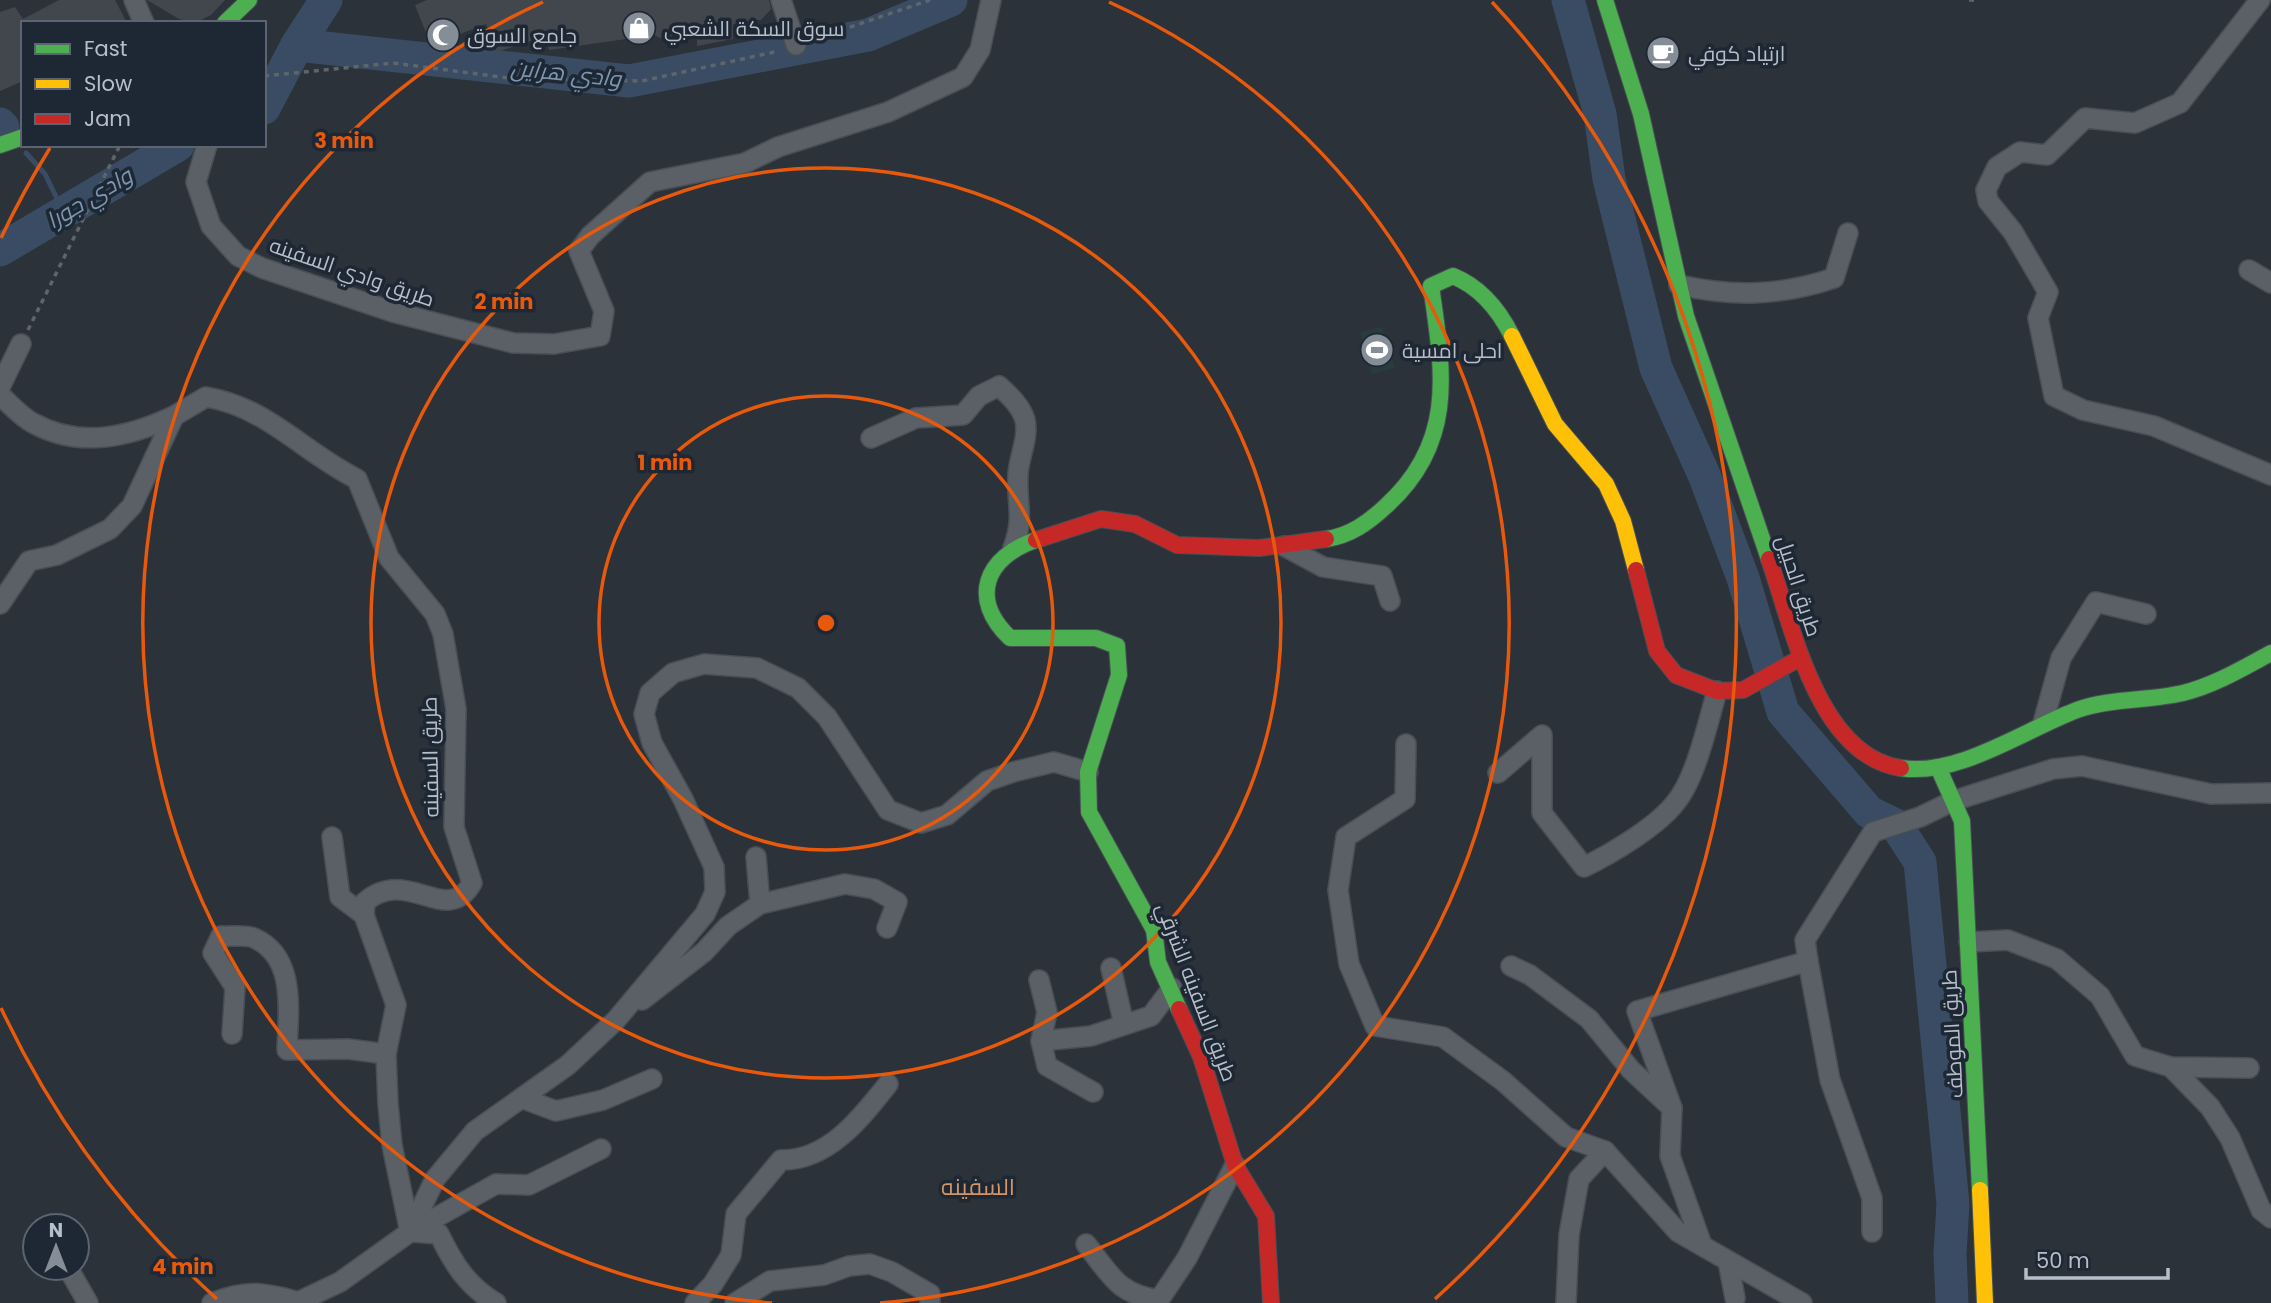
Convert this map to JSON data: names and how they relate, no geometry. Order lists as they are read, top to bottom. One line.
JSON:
{"streets":{"street":["طريق وادي السفينه","طريق الحبيل","طريق السفينه","طريق السفينه الشرقي","طريق الموطف"]},"crossings":[["طريق الحبيل","طريق الموطف"]],"districts":["السفينه"],"water":["وادي هراين","وادي جورا"],"places":{"shop":["سوق السكة الشعبي"],"mosque":["جامع السوق"],"cafe":["ارتياد كوفي"],"sports":["احلى امسية"]},"legend":["Fast","Slow","Jam"],"scale_bar":"50 m","north":"top","rings":["3 min","2 min","1 min","4 min"]}
